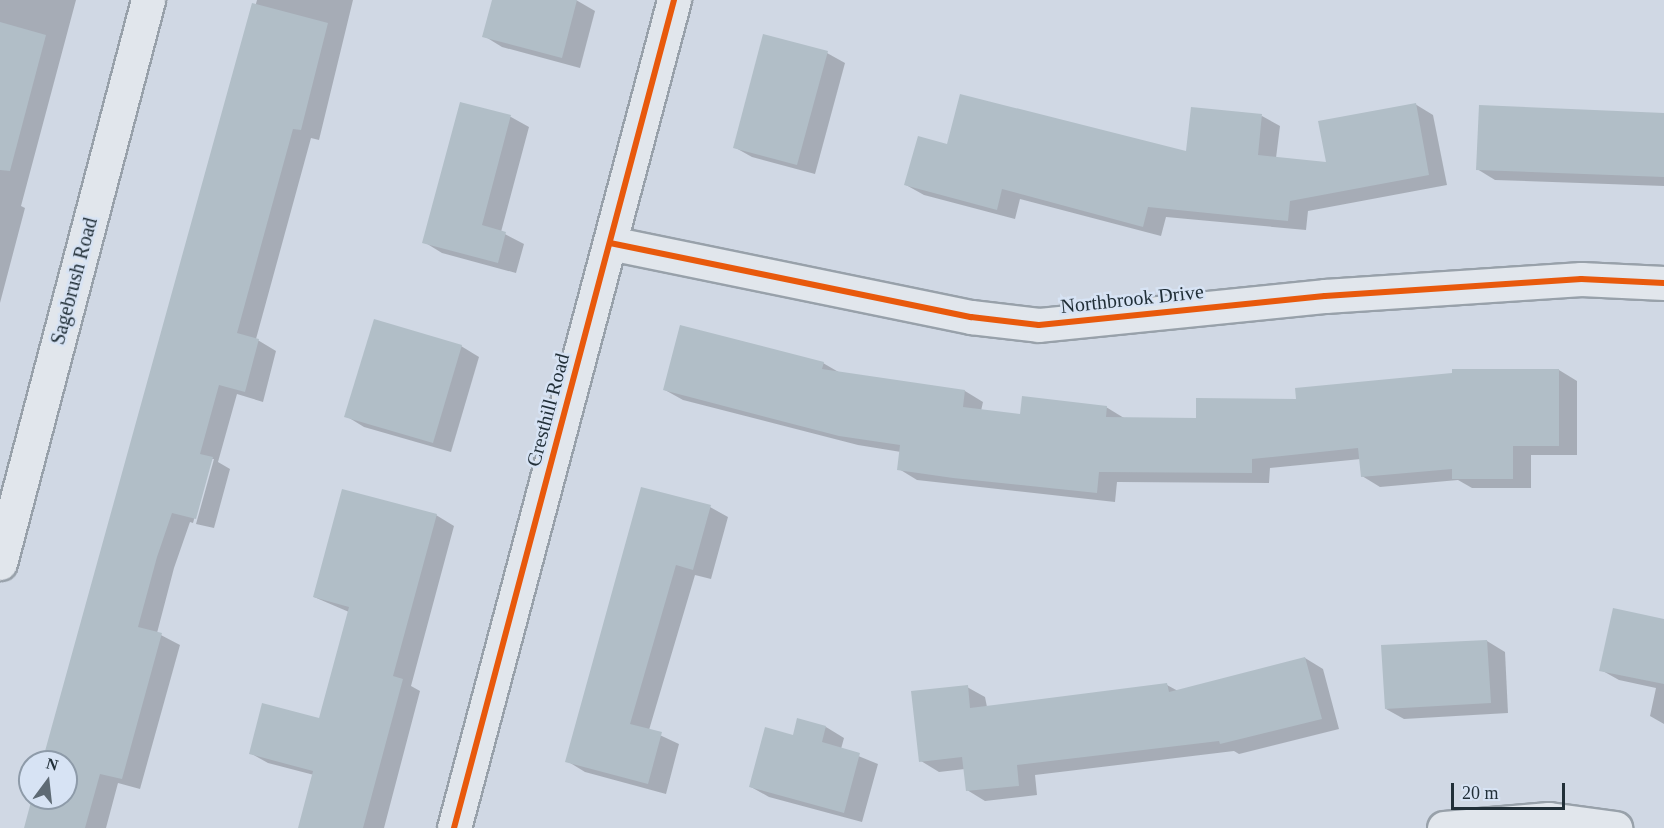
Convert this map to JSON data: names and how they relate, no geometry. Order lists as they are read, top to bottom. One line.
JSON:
{"streets":{"street":["Sagebrush Road","Northbrook Drive","Cresthill Road"]},"crossings":[["Northbrook Drive","Cresthill Road"]],"scale_bar":"20 m","north":"top"}
